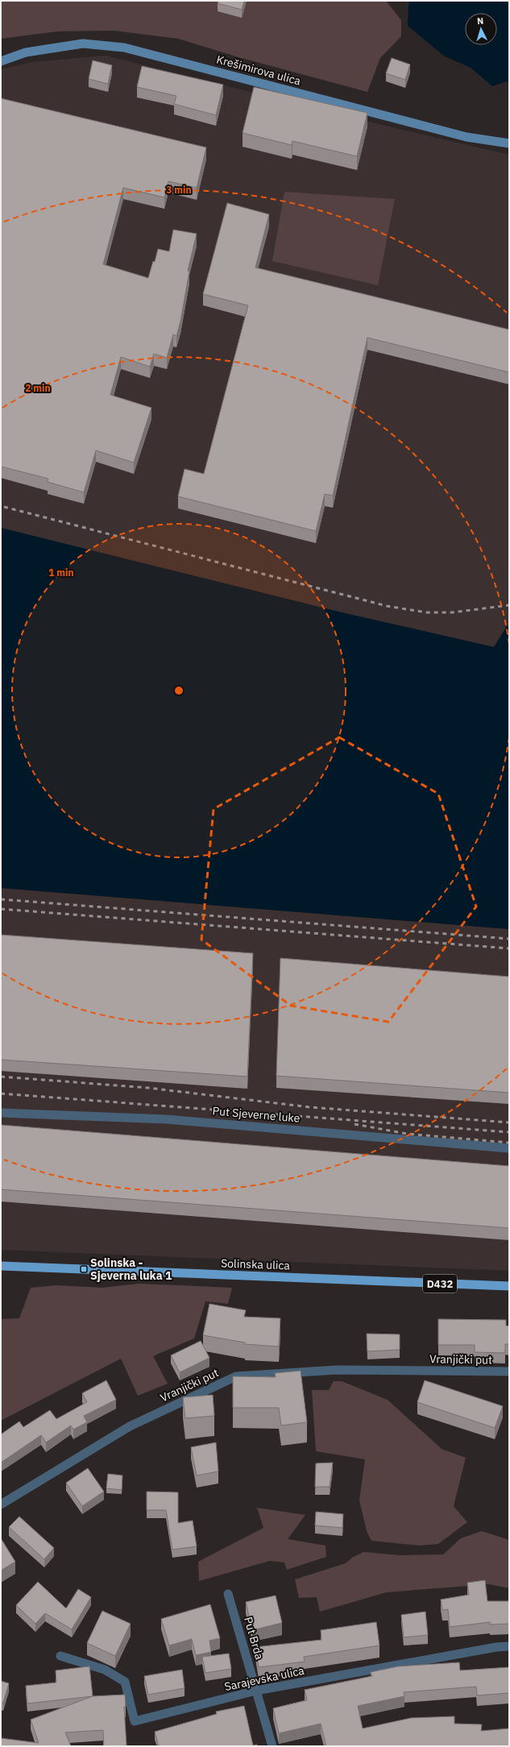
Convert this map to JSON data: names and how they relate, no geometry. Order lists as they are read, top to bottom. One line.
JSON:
{"streets":{"main road":["Krešimirova ulica","Solinska ulica","D432"],"street":["Put Sjeverne luke","Vranjički put","Put Brda","Sarajevska ulica"]},"crossings":[["Put Brda","Sarajevska ulica"]],"places":{"transit":["Solinska - Sjeverna luka 1"]},"north":"top","rings":["3 min","2 min","1 min"]}
